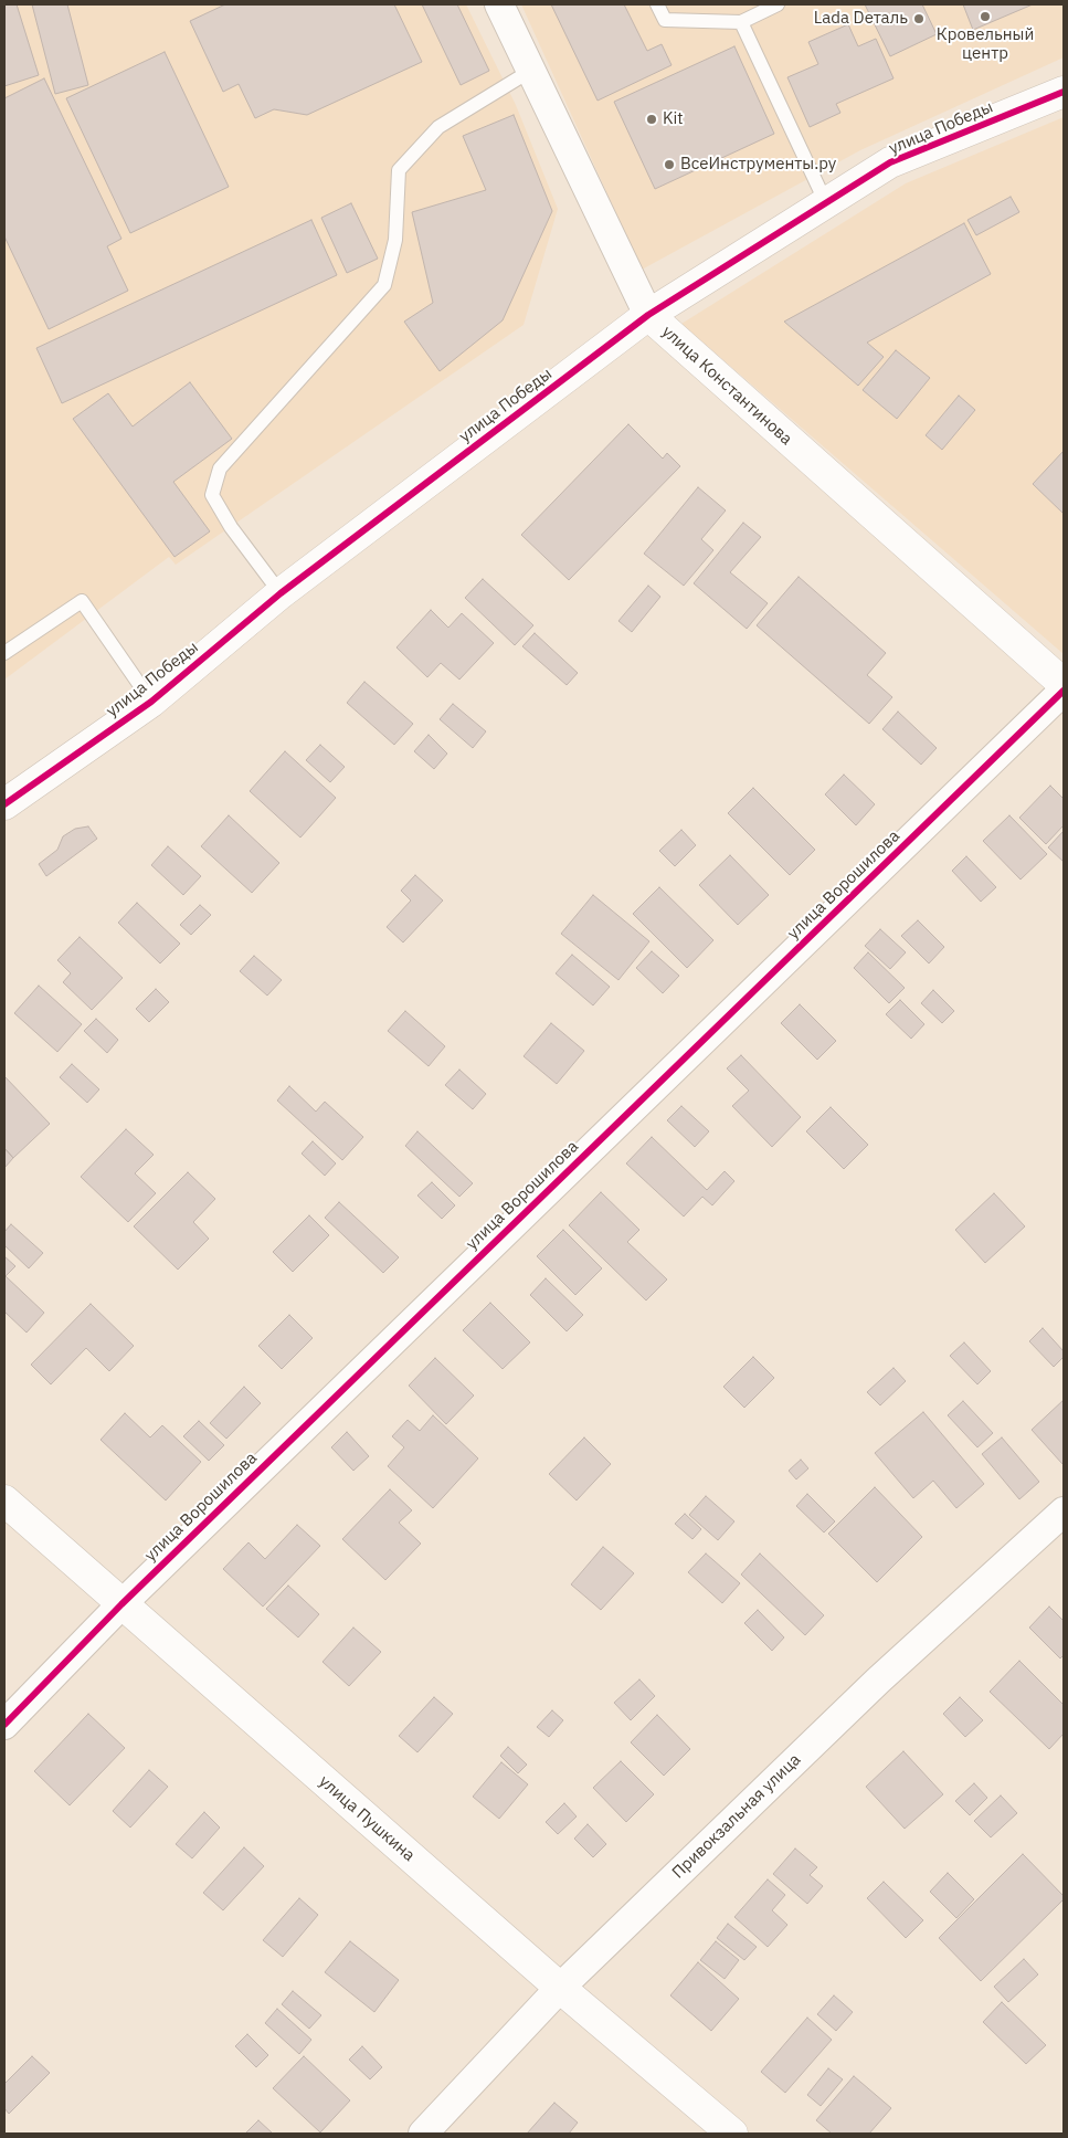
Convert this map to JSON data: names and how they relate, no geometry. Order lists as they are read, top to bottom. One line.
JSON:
{"streets":{"street":["улица Победы","улица Константинова","улица Ворошилова","Привокзальная улица","улица Пушкина"]},"crossings":[["улица Победы","улица Константинова"],["улица Ворошилова","улица Пушкина"],["Привокзальная улица","улица Пушкина"]],"places":["Кровельный центр","Lada Dеталь","Kit","ВсеИнструменты.ру"]}
